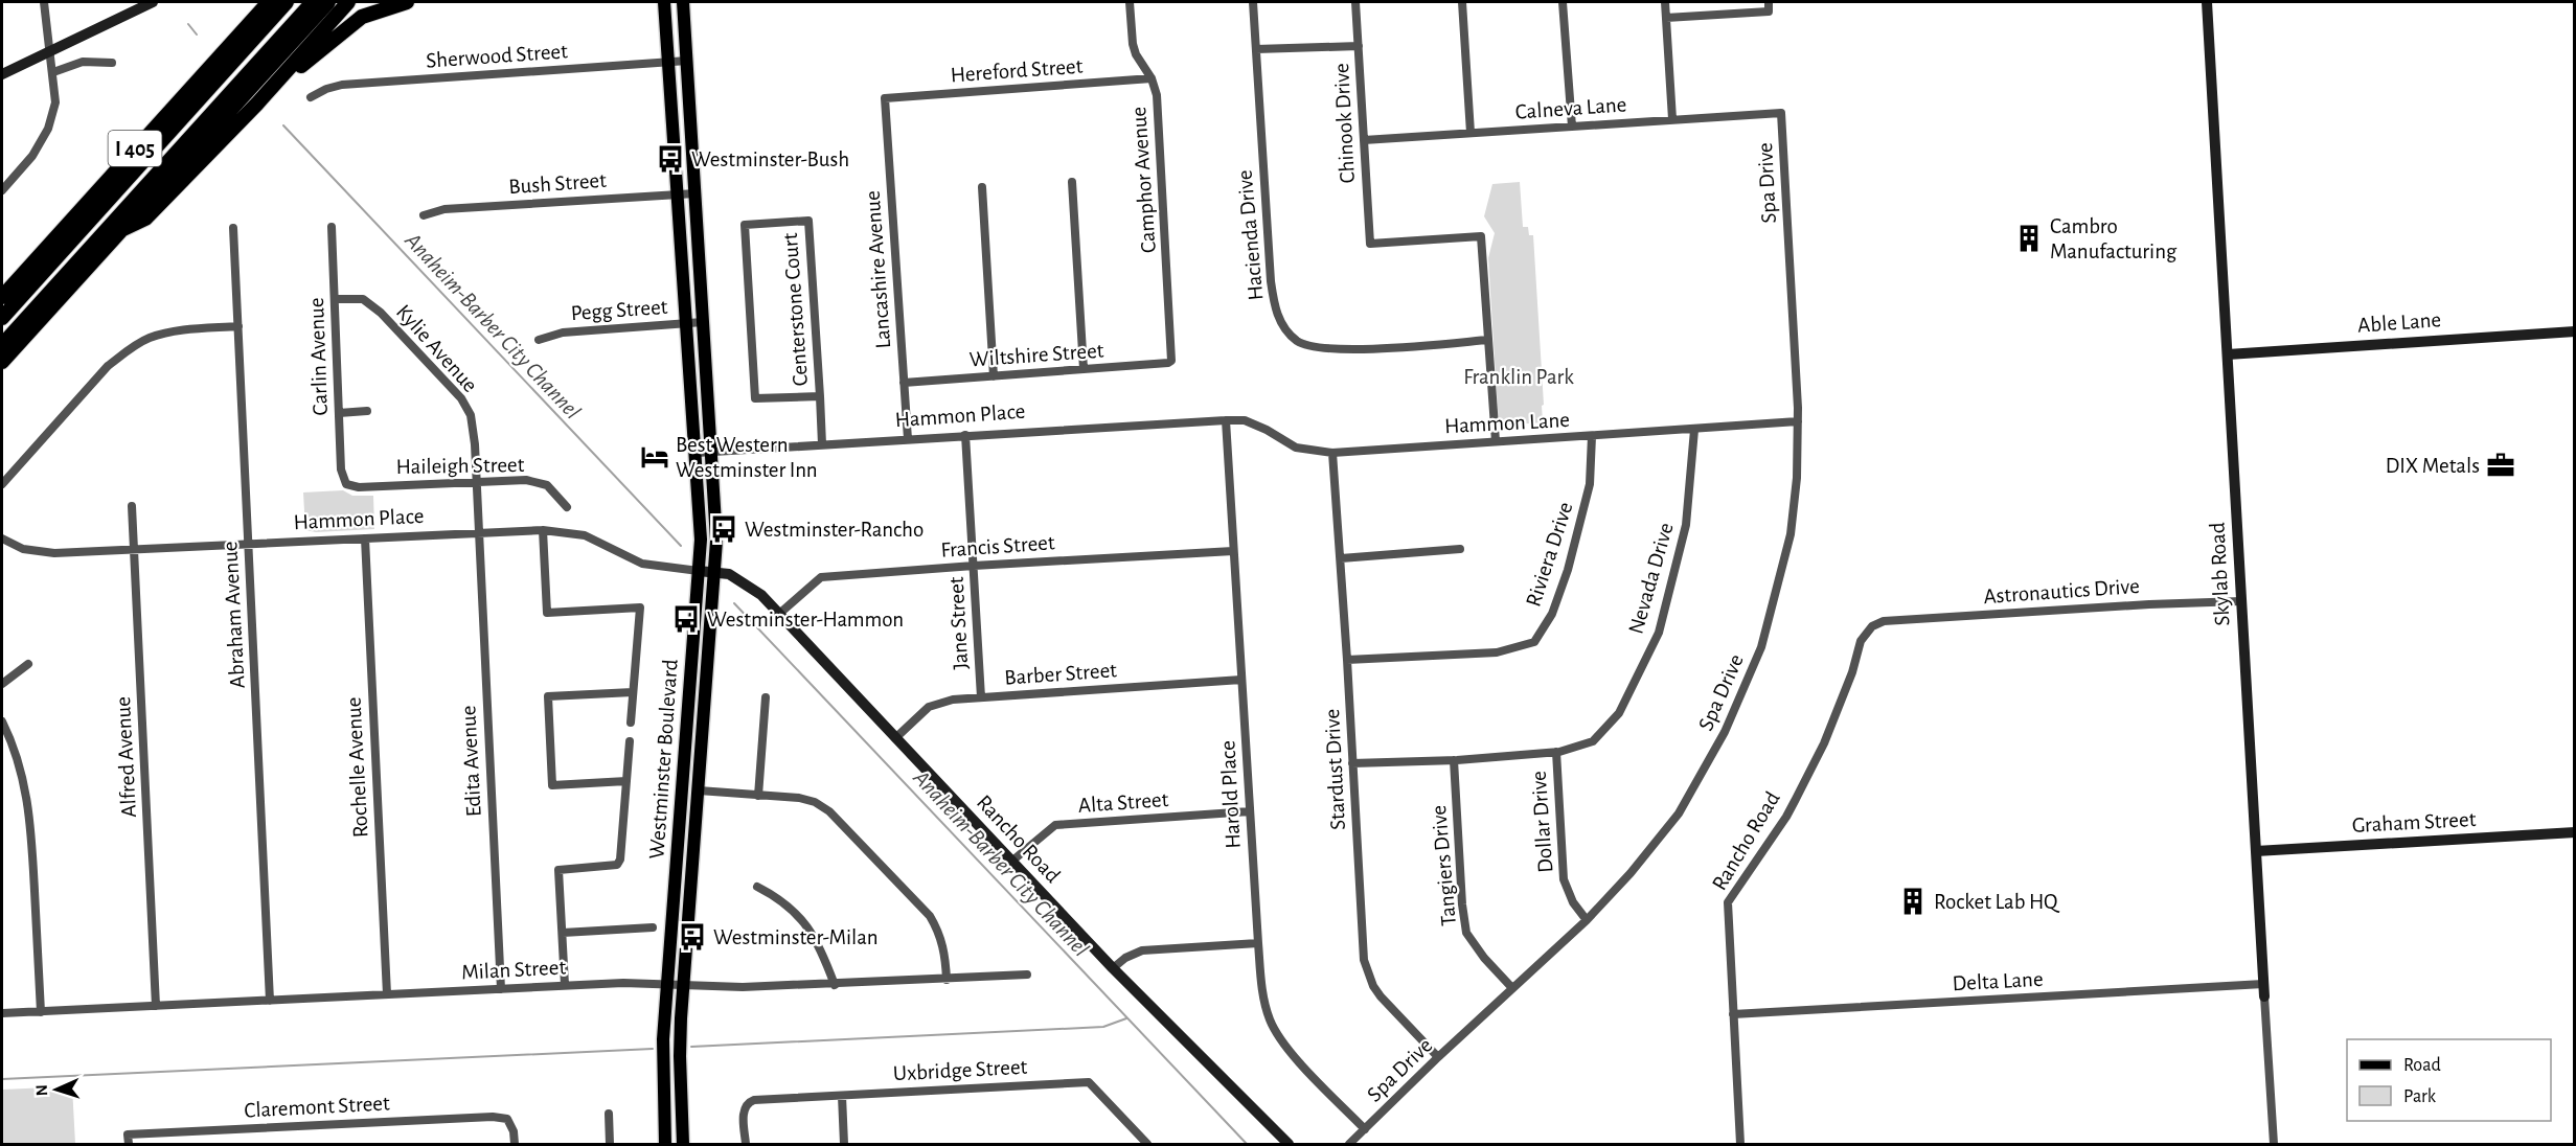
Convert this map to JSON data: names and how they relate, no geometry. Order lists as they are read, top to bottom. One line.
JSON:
{"streets":{"highway":["I 405"],"main road":["Westminster Boulevard"],"street":["Sherwood Street","Hereford Street","Calneva Lane","Chinook Drive","Camphor Avenue","Bush Street","Spa Drive","Hacienda Drive","Lancashire Avenue","Pegg Street","Centerstone Court","Able Lane","Kylie Avenue","Wiltshire Street","Carlin Avenue","Hammon Place","Hammon Lane","Haileigh Street","Francis Street","Riviera Drive","Skylab Road","Nevada Drive","Astronautics Drive","Abraham Avenue","Jane Street","Barber Street","Alfred Avenue","Edita Avenue","Rochelle Avenue","Stardust Drive","Harold Place","Alta Street","Dollar Drive","Graham Street","Rancho Road","Tangiers Drive","Milan Street","Delta Lane","Uxbridge Street","Claremont Street"]},"crossings":[["Sherwood Street","Westminster Boulevard"],["Hereford Street","Camphor Avenue"],["Hereford Street","Lancashire Avenue"],["Calneva Lane","Chinook Drive"],["Calneva Lane","Spa Drive"],["Chinook Drive","Hacienda Drive"],["Camphor Avenue","Wiltshire Street"],["Bush Street","Westminster Boulevard"],["Spa Drive","Hammon Lane"],["Spa Drive","Stardust Drive"],["Spa Drive","Harold Place"],["Spa Drive","Dollar Drive"],["Spa Drive","Tangiers Drive"],["Lancashire Avenue","Wiltshire Street"],["Lancashire Avenue","Hammon Place"],["Pegg Street","Westminster Boulevard"],["Centerstone Court","Hammon Place"],["Able Lane","Skylab Road"],["Kylie Avenue","Carlin Avenue"],["Kylie Avenue","Hammon Place"],["Kylie Avenue","Haileigh Street"],["Kylie Avenue","Edita Avenue"],["Carlin Avenue","Haileigh Street"],["Hammon Place","Hammon Lane"],["Hammon Place","Abraham Avenue"],["Hammon Place","Jane Street"],["Hammon Place","Alfred Avenue"],["Hammon Place","Westminster Boulevard"],["Hammon Place","Edita Avenue"],["Hammon Place","Rochelle Avenue"],["Hammon Place","Harold Place"],["Hammon Place","Rancho Road"],["Hammon Lane","Riviera Drive"],["Hammon Lane","Nevada Drive"],["Hammon Lane","Stardust Drive"],["Hammon Lane","Harold Place"],["Francis Street","Jane Street"],["Francis Street","Harold Place"],["Francis Street","Rancho Road"],["Riviera Drive","Stardust Drive"],["Skylab Road","Astronautics Drive"],["Skylab Road","Graham Street"],["Skylab Road","Delta Lane"],["Nevada Drive","Stardust Drive"],["Nevada Drive","Dollar Drive"],["Nevada Drive","Tangiers Drive"],["Astronautics Drive","Rancho Road"],["Abraham Avenue","Milan Street"],["Jane Street","Barber Street"],["Barber Street","Harold Place"],["Barber Street","Rancho Road"],["Alfred Avenue","Milan Street"],["Westminster Boulevard","Rancho Road"],["Westminster Boulevard","Milan Street"],["Edita Avenue","Milan Street"],["Rochelle Avenue","Milan Street"],["Harold Place","Alta Street"],["Alta Street","Rancho Road"],["Rancho Road","Delta Lane"]],"water":["Anaheim-Barber City Channel"],"parks":["Franklin Park"],"places":{"bus stop":["Westminster-Bush","Westminster-Rancho","Westminster-Hammon","Westminster-Milan"],"building":["Cambro Manufacturing","Rocket Lab HQ"],"hotel":["Best Western Westminster Inn"],"office":["DIX Metals"]},"legend":["Road","Park"],"north":"left"}
